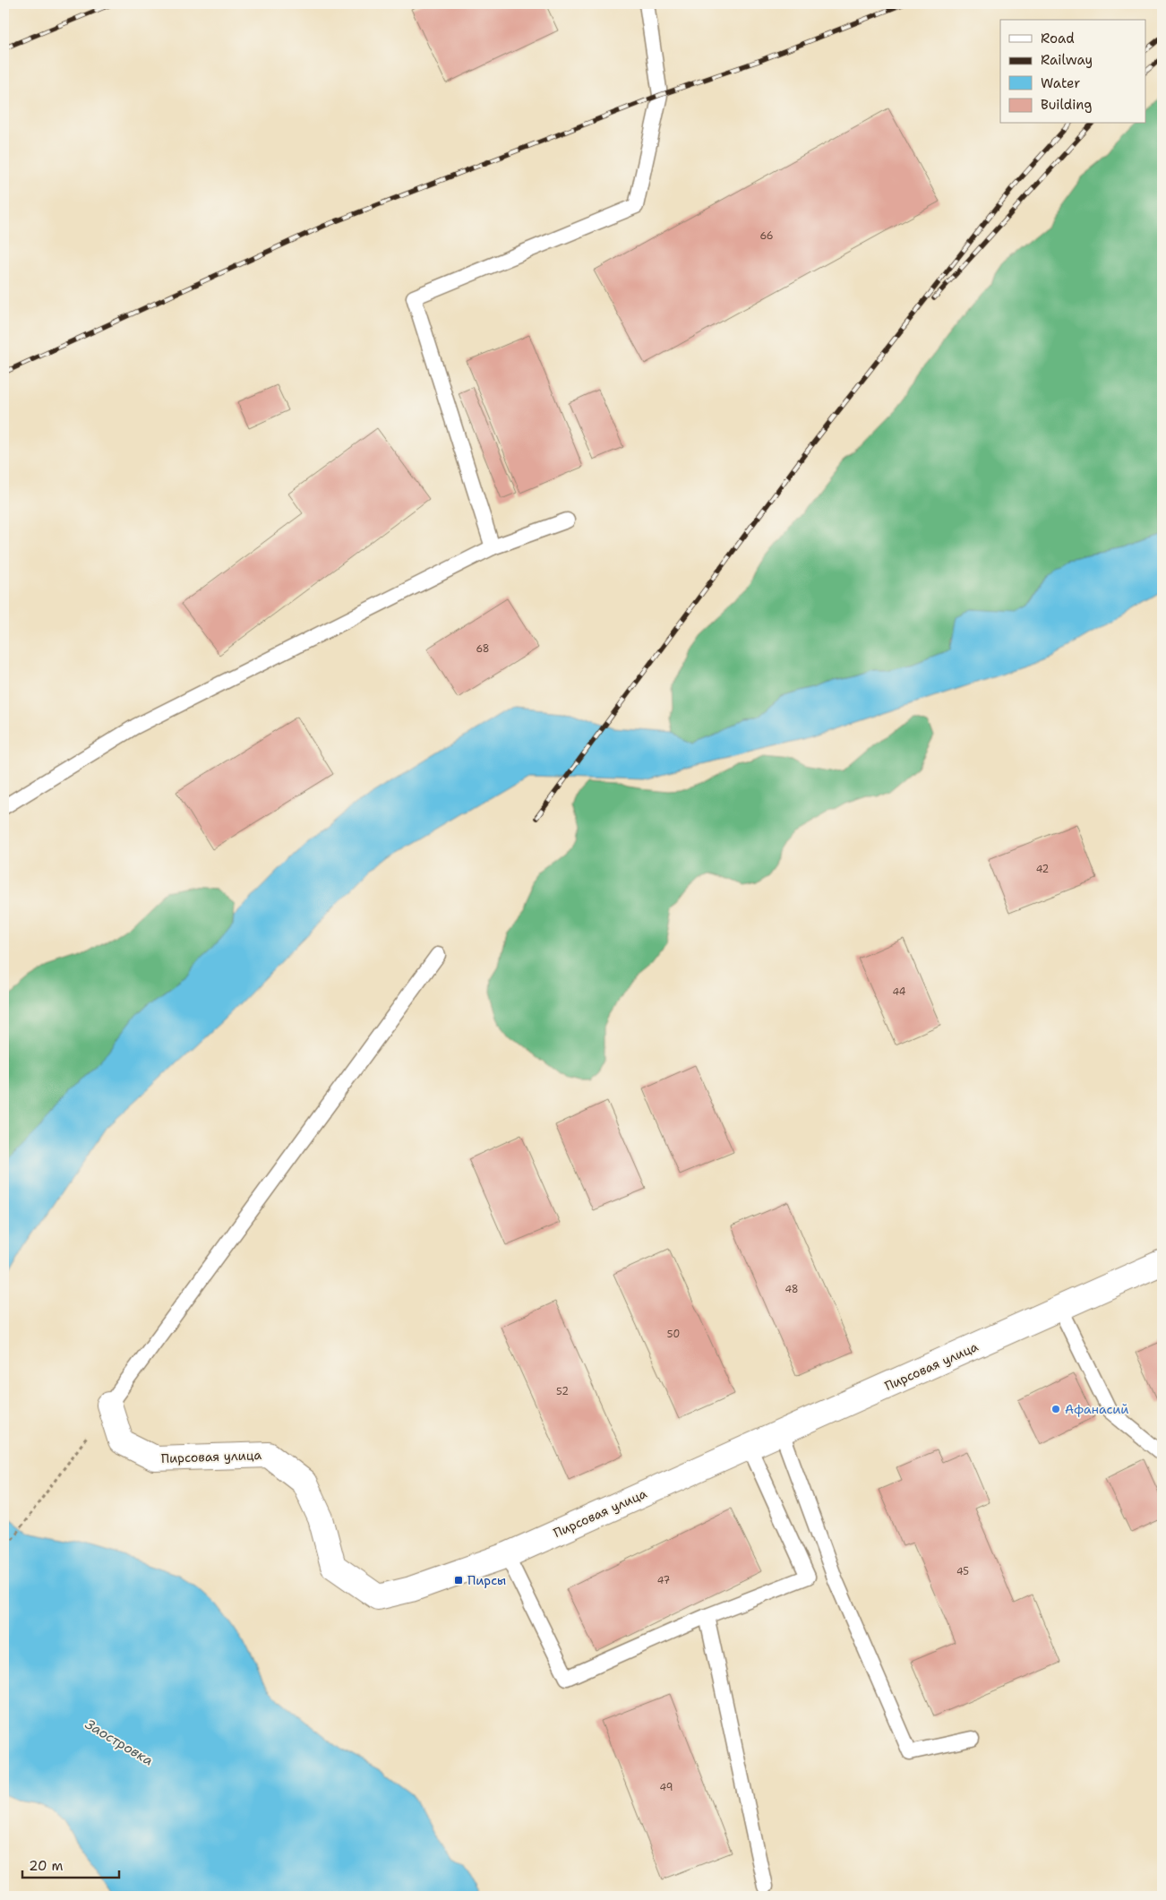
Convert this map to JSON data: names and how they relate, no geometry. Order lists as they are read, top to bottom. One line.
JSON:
{"streets":{"street":["Пирсовая улица"]},"water":["Заостровка"],"places":{"other":["Афанасий"],"transit":["Пирсы"]},"house_numbers":["66","68","42","44","48","50","52","45","47","49"],"legend":["Road","Railway","Water","Building"],"scale_bar":"20 m"}
